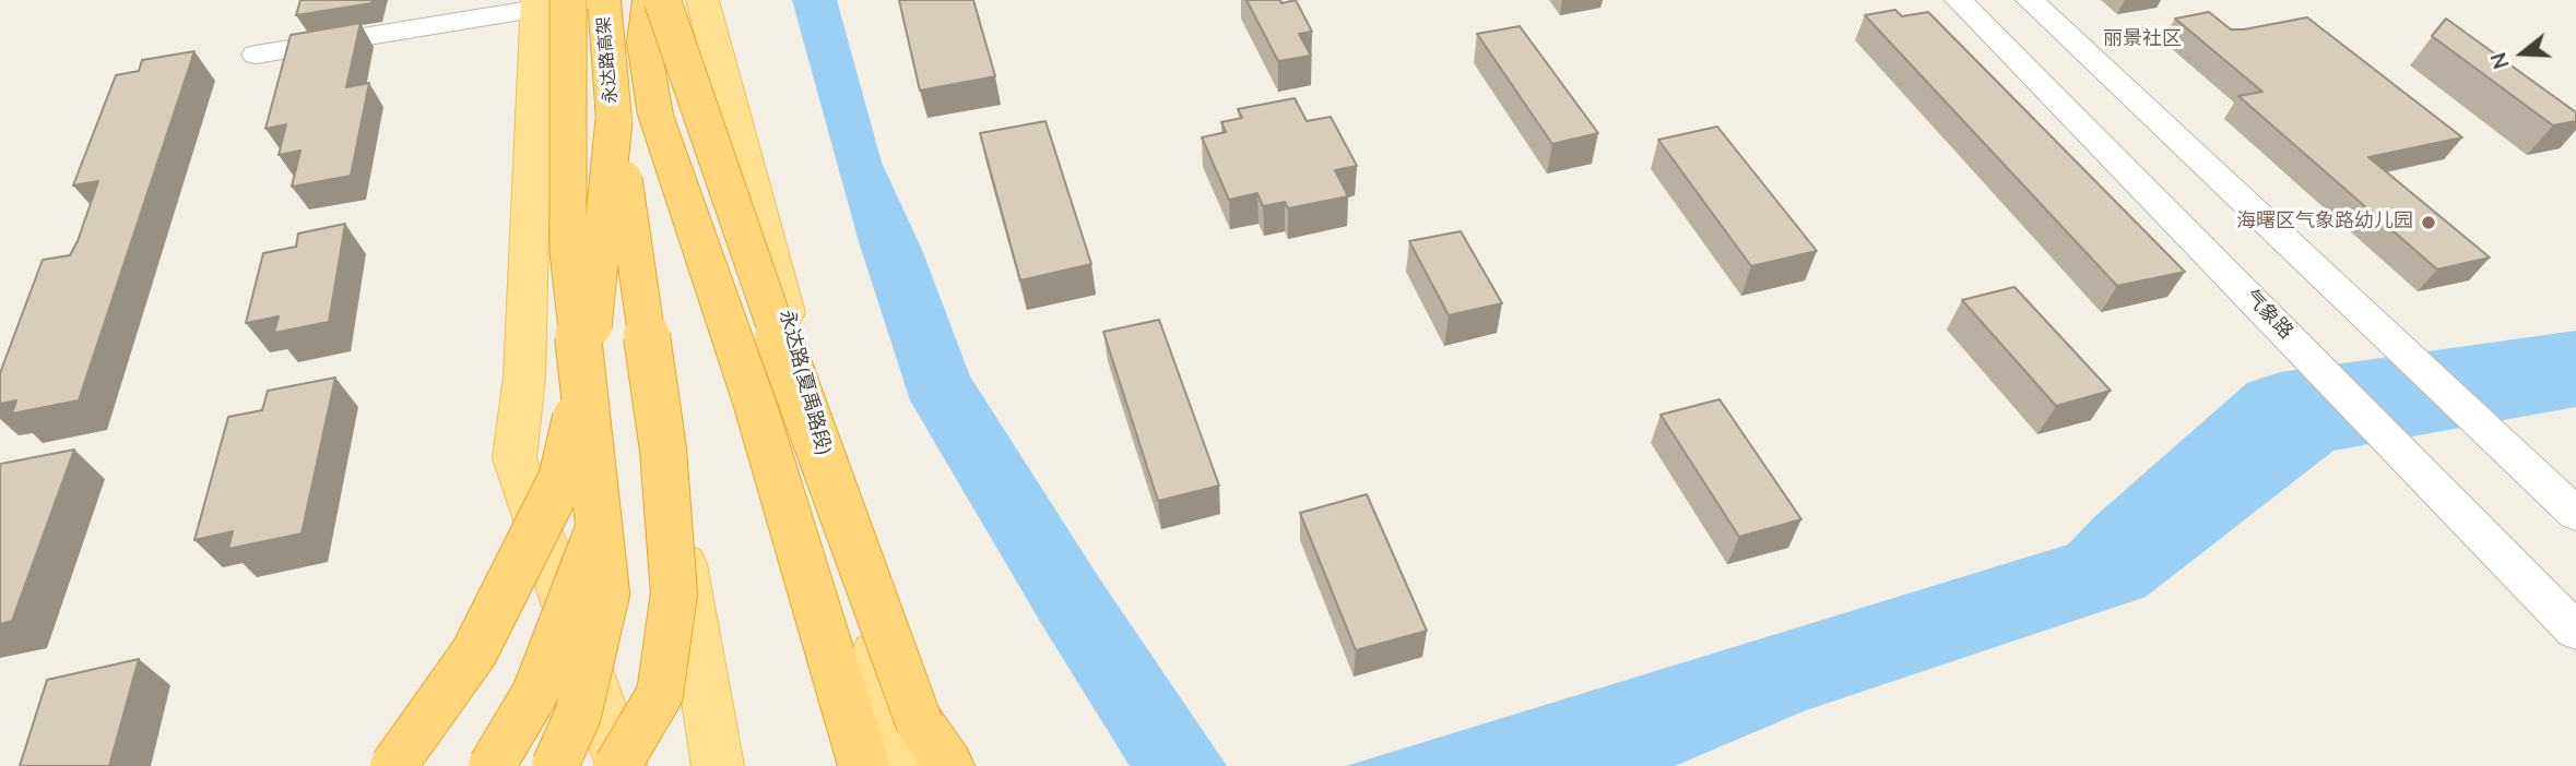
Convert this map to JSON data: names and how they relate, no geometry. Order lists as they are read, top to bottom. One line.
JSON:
{"streets":{"highway":["永达路高架"],"main road":["永达路(夏禹路段)"],"street":["气象路"]},"districts":["丽景社区"],"places":["海曙区气象路幼儿园"],"north":"left"}
